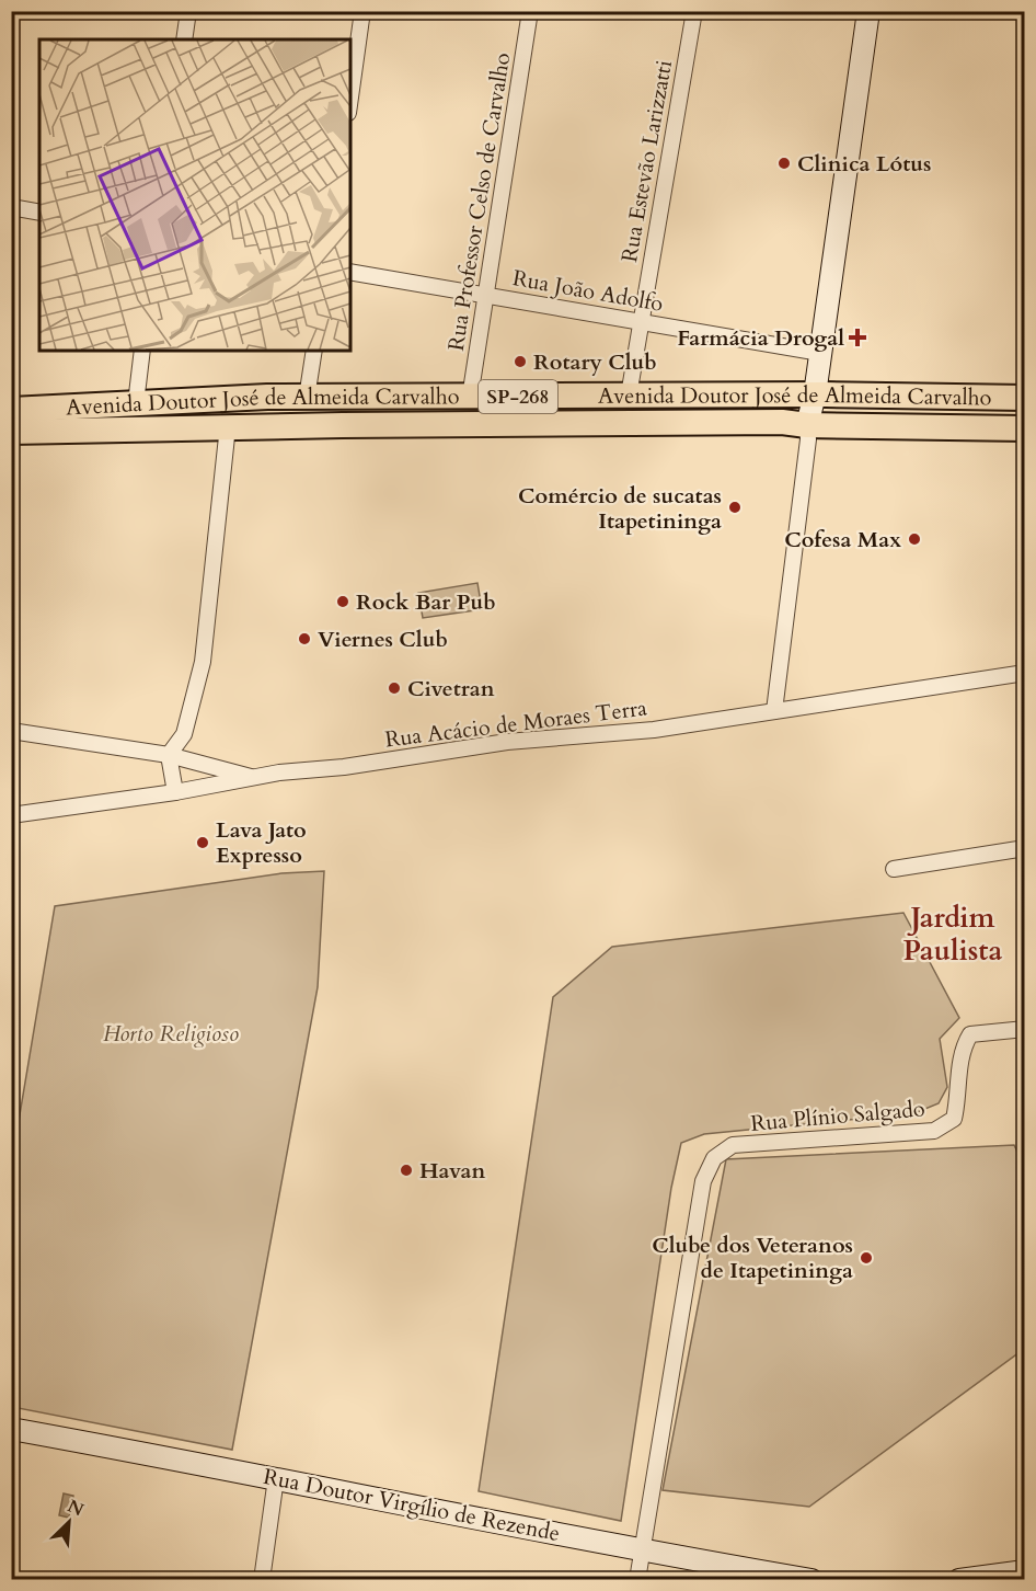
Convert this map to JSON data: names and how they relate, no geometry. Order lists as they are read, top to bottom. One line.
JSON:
{"streets":{"main road":["SP-268","Avenida Doutor José de Almeida Carvalho"],"street":["Rua Estevão Larizzatti","Rua Professor Celso de Carvalho","Rua João Adolfo","Rua Acácio de Moraes Terra","Rua Plínio Salgado","Rua Doutor Virgílio de Rezende"]},"crossings":[["Rua Estevão Larizzatti","Rua João Adolfo"],["Rua Estevão Larizzatti","Avenida Doutor José de Almeida Carvalho"],["Rua Professor Celso de Carvalho","Rua João Adolfo"],["Rua Professor Celso de Carvalho","Avenida Doutor José de Almeida Carvalho"],["Rua Plínio Salgado","Rua Doutor Virgílio de Rezende"]],"districts":["Jardim Paulista"],"parks":["Horto Religioso"],"places":{"other":["Clinica Lótus","Rotary Club","Comércio de sucatas Itapetininga","Cofesa Max","Rock Bar Pub","Viernes Club","Civetran","Lava Jato Expresso","Havan","Clube dos Veteranos de Itapetininga"],"health":["Farmácia Drogal"]},"north":"top right"}
